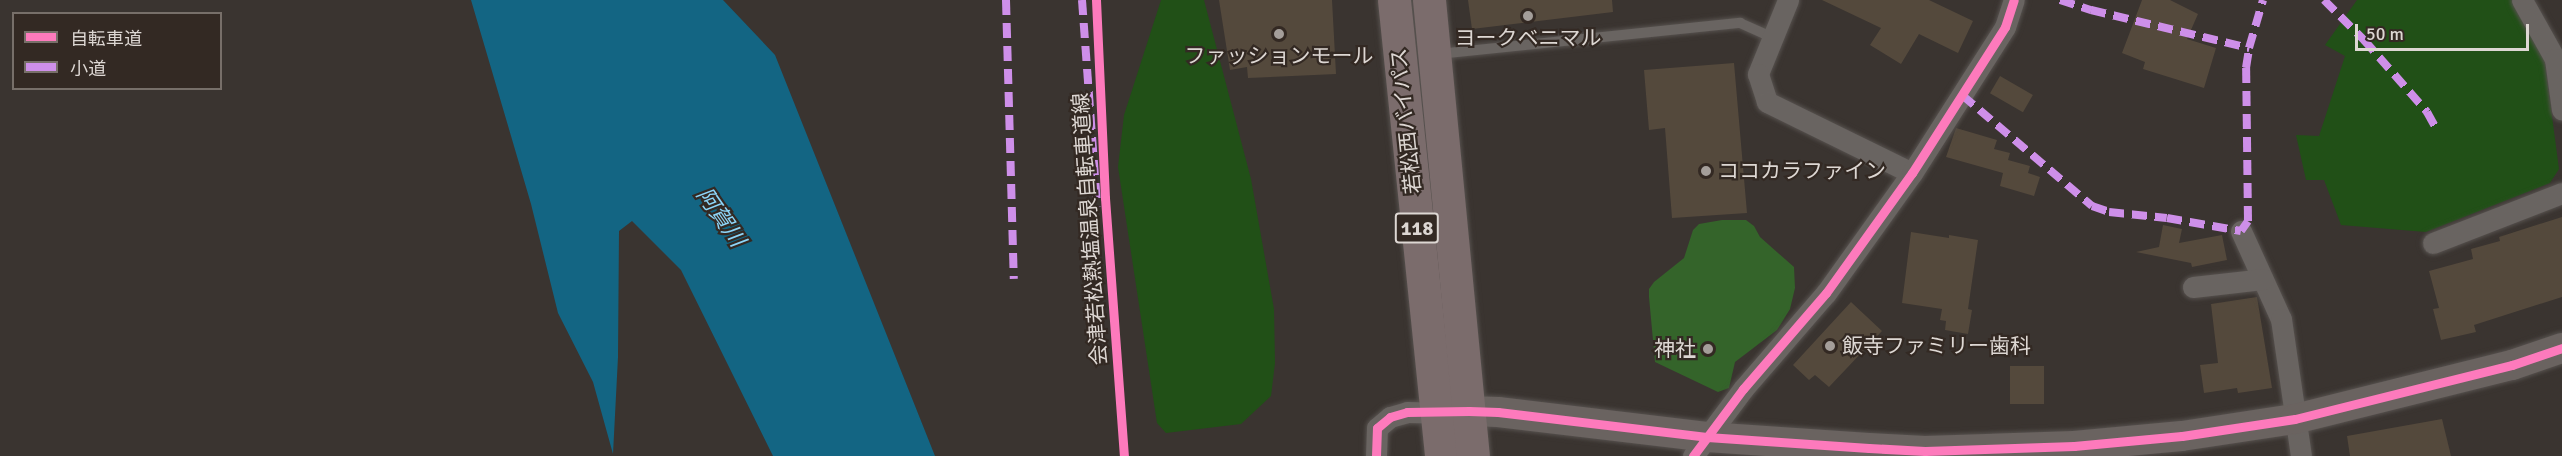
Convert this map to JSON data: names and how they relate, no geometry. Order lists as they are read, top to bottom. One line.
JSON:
{"streets":{"highway":["若松西バイパス","118"],"cycle path":["会津若松熱塩温泉自転車道線"]},"water":["阿賀川"],"places":["ヨークベニマル","ファッションモール","ココカラファイン","飯寺ファミリー歯科","神社"],"legend":["自転車道","小道"],"scale_bar":"50 m"}
